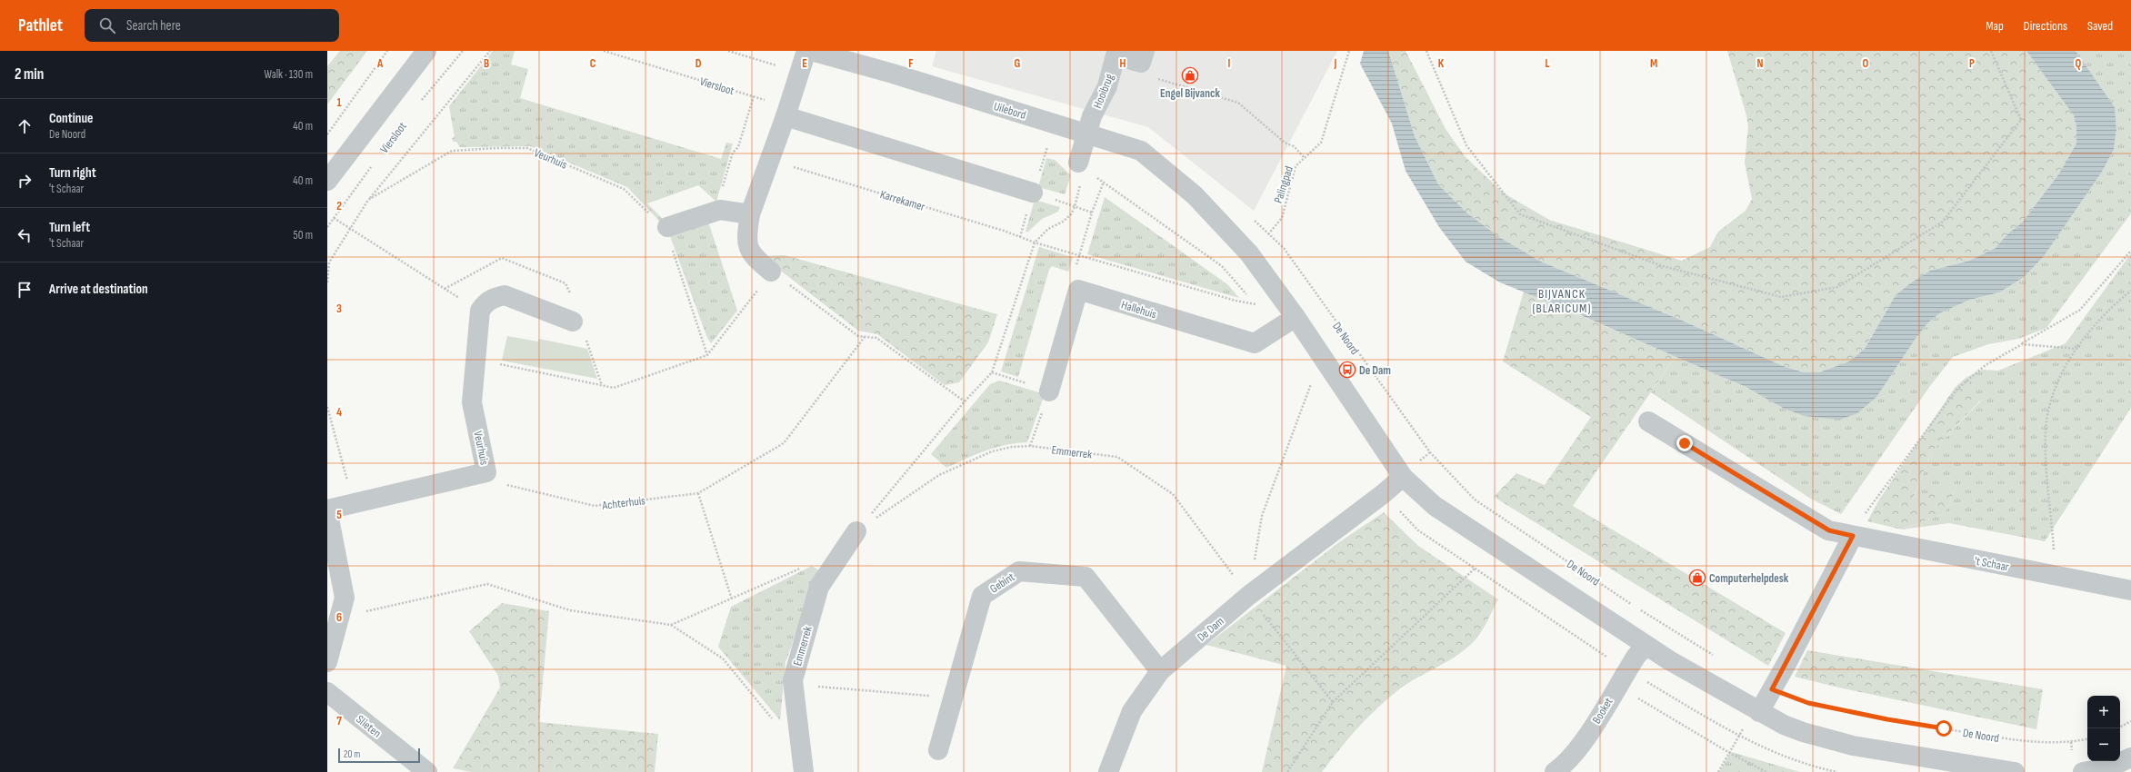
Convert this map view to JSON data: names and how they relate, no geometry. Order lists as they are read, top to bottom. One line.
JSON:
{"streets":{"street":["Hooibrug","Uilebord","Veurhuis","Hallehuis","Emmerrek","'t Schaar","Gebint","De Dam","Booket","Slieten"],"path":["Viersloot","Palingpad","Karrekamer","De Noord","Achterhuis"]},"crossings":[["Hooibrug","Uilebord"],["Uilebord","Palingpad"],["Veurhuis","Achterhuis"],["Palingpad","De Noord"],["Emmerrek","De Dam"],["Gebint","De Dam"]],"districts":["BIJVANCK (BLARICUM)"],"places":{"shop":["Engel Bijvanck","Computerhelpdesk"],"bus stop":["De Dam"]},"scale_bar":"20 m","page":{"header":"Pathlet","search":"Search here","nav":["Map","Directions","Saved"],"heading":["2 min","Walk · 130 m"],"list":[["Continue","De Noord","40 m"],["Turn right","'t Schaar","40 m"],["Turn left","'t Schaar","50 m"],"Arrive at destination"],"map_buttons":["+","−"],"scale":"20 m"},"grid":{"columns":["A","B","C","D","E","F","G","H","I","J","K","L","M","N","O","P","Q"],"rows":["1","2","3","4","5","6","7"]}}
